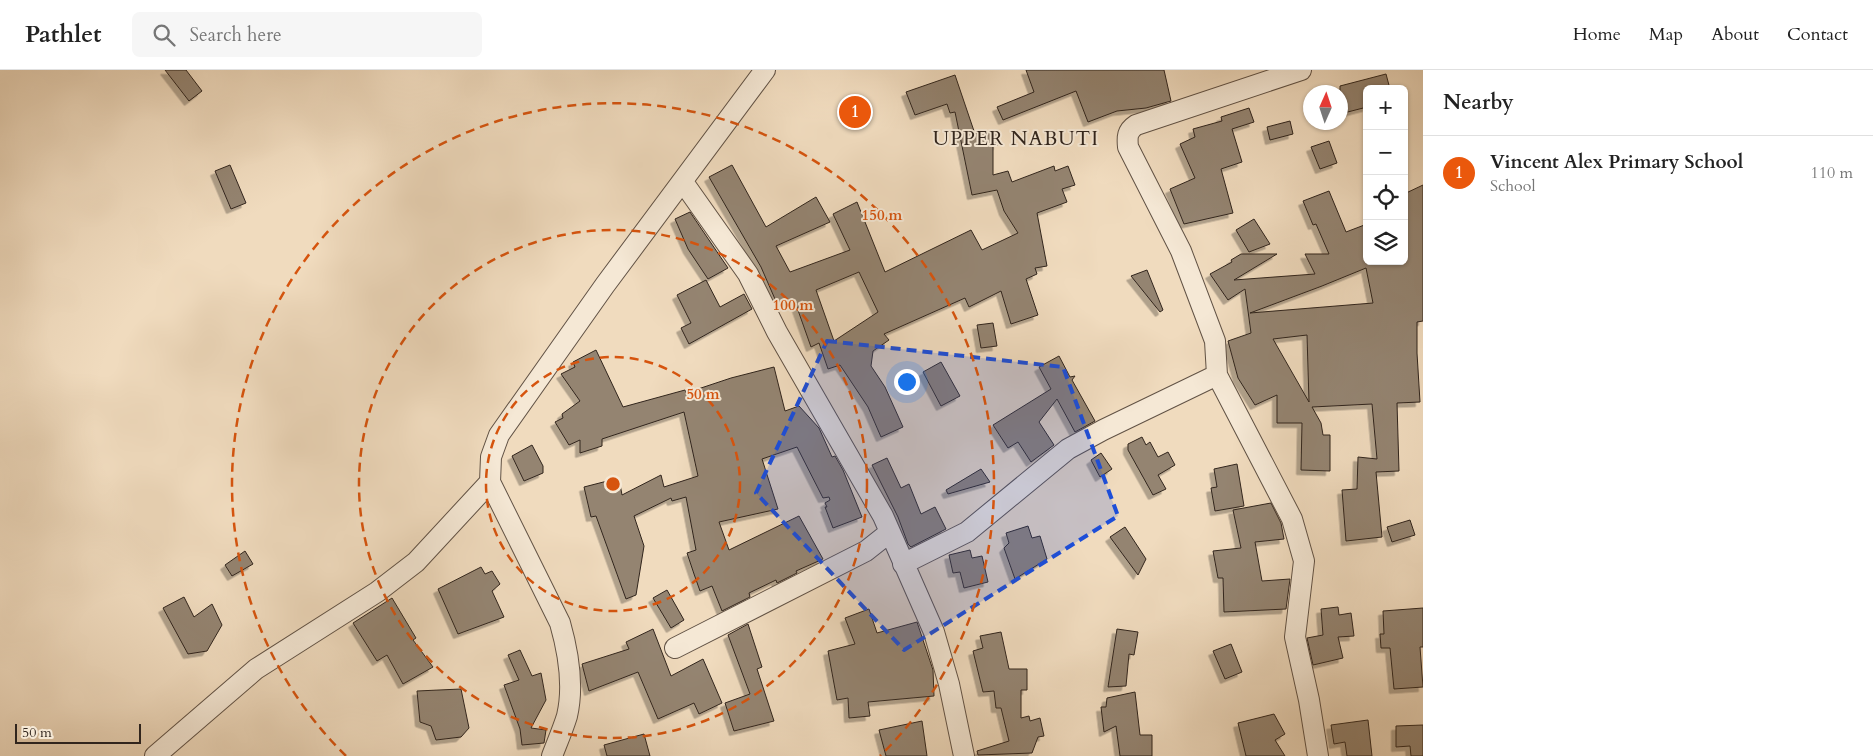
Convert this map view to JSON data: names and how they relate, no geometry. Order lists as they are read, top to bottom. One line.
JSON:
{"districts":["UPPER NABUTI"],"scale_bar":"50 m","north":"top","page":{"header":"Pathlet","search":"Search here","nav":["Home","Map","About","Contact"],"heading":"Nearby","map_buttons":["+","−"],"pins":"1","list":[{"mark":"1","name":"Vincent Alex Primary School","note":"School","value":"110 m"}],"scale":"50 m"},"rings":["150 m","100 m","50 m"]}
